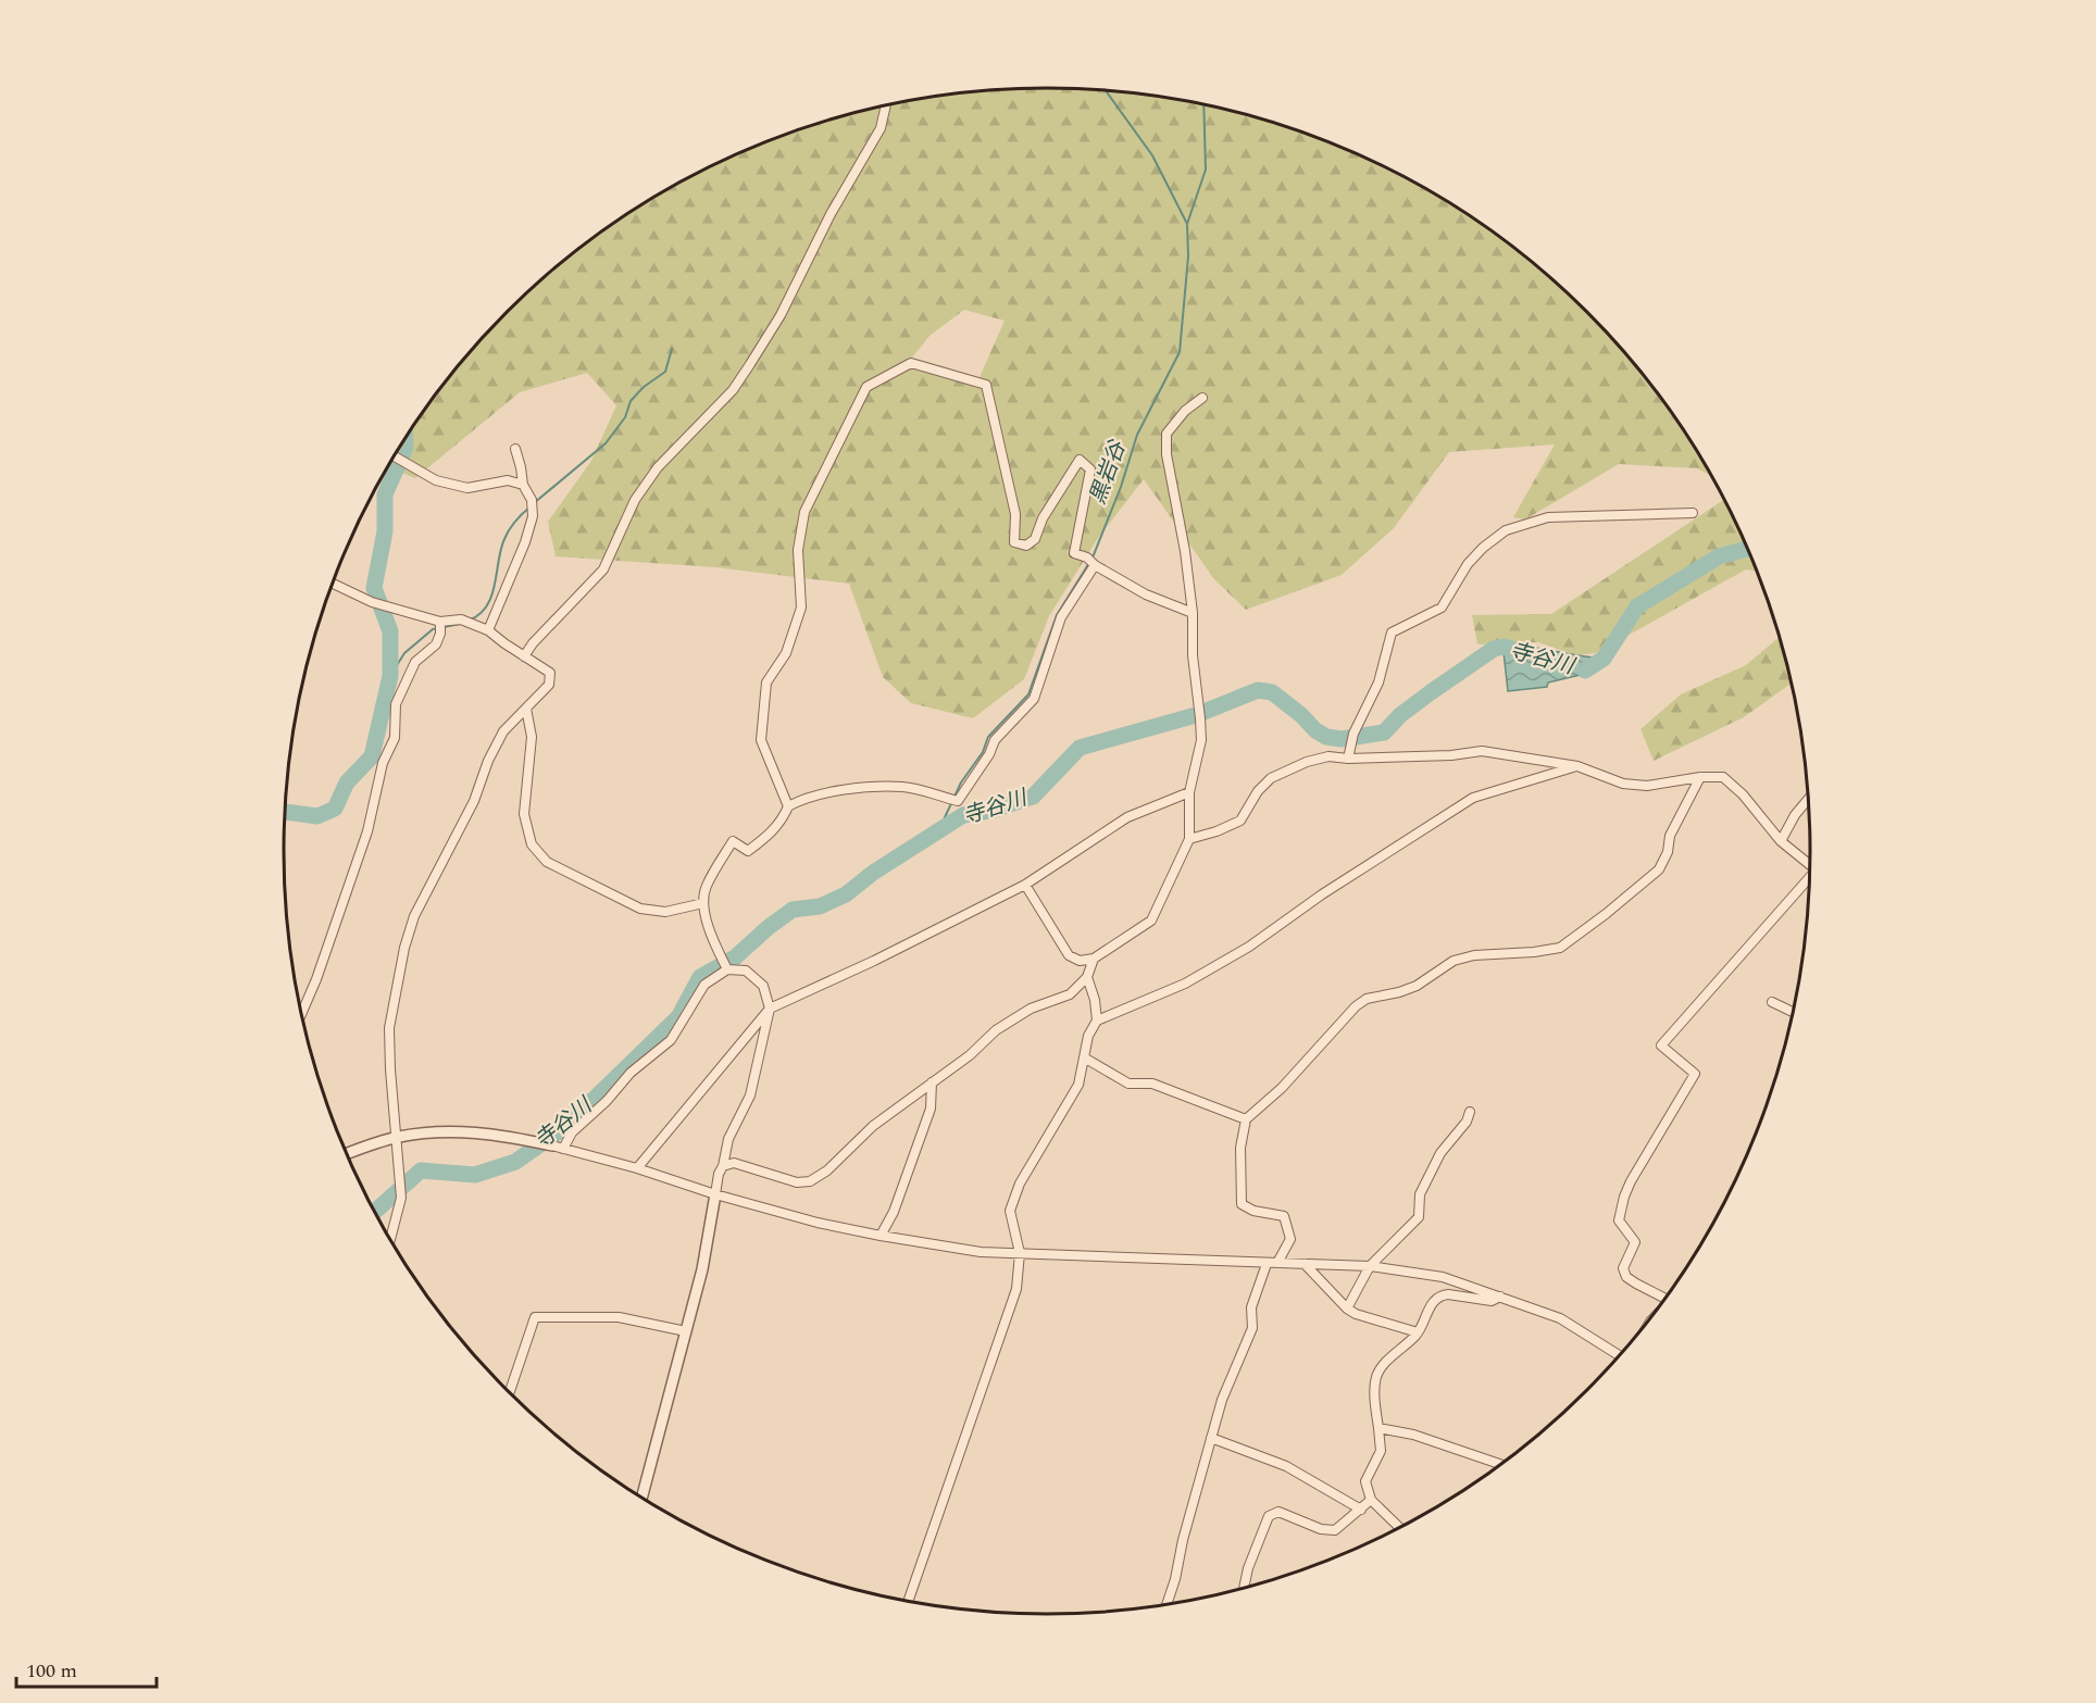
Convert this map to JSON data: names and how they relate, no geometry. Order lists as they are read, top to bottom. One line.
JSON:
{"water":["黒岩谷","寺谷川"],"scale_bar":"100 m"}
